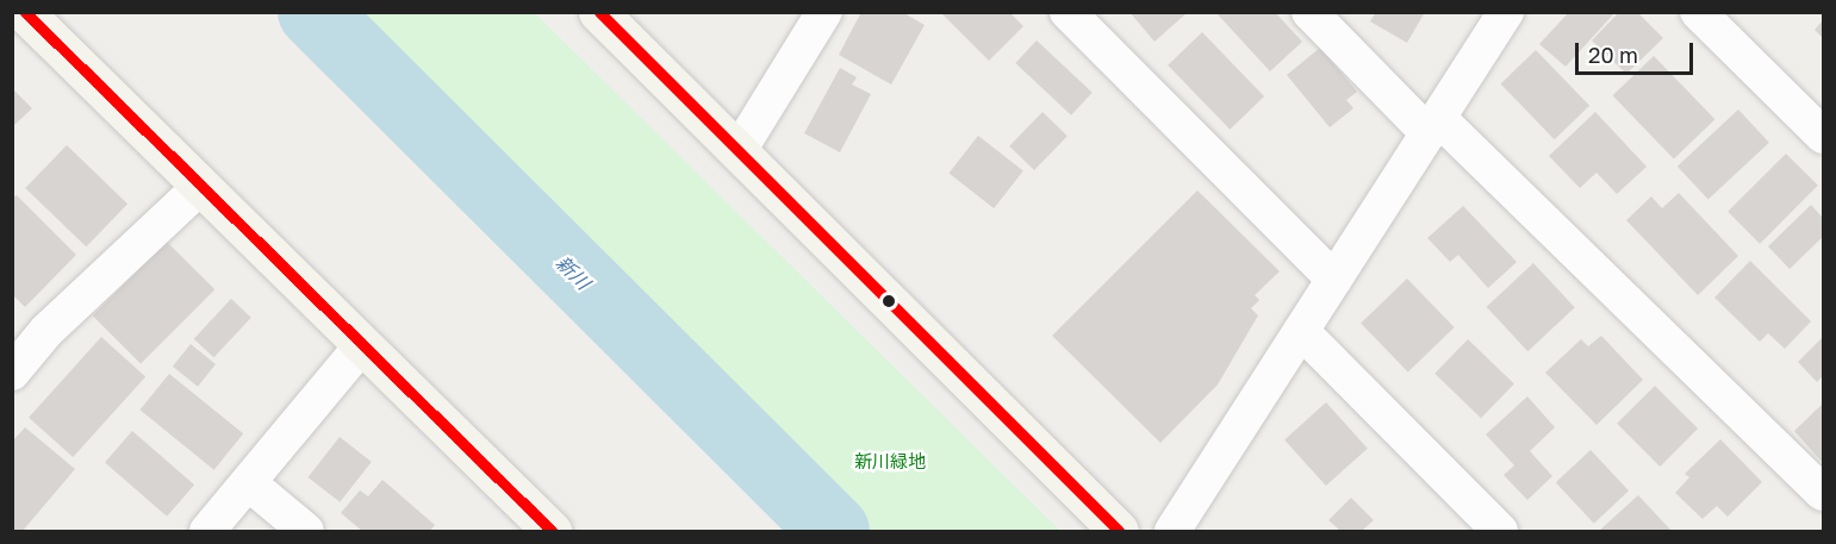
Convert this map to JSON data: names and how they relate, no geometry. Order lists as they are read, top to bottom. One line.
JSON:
{"water":["新川"],"parks":["新川緑地"],"scale_bar":"20 m"}
